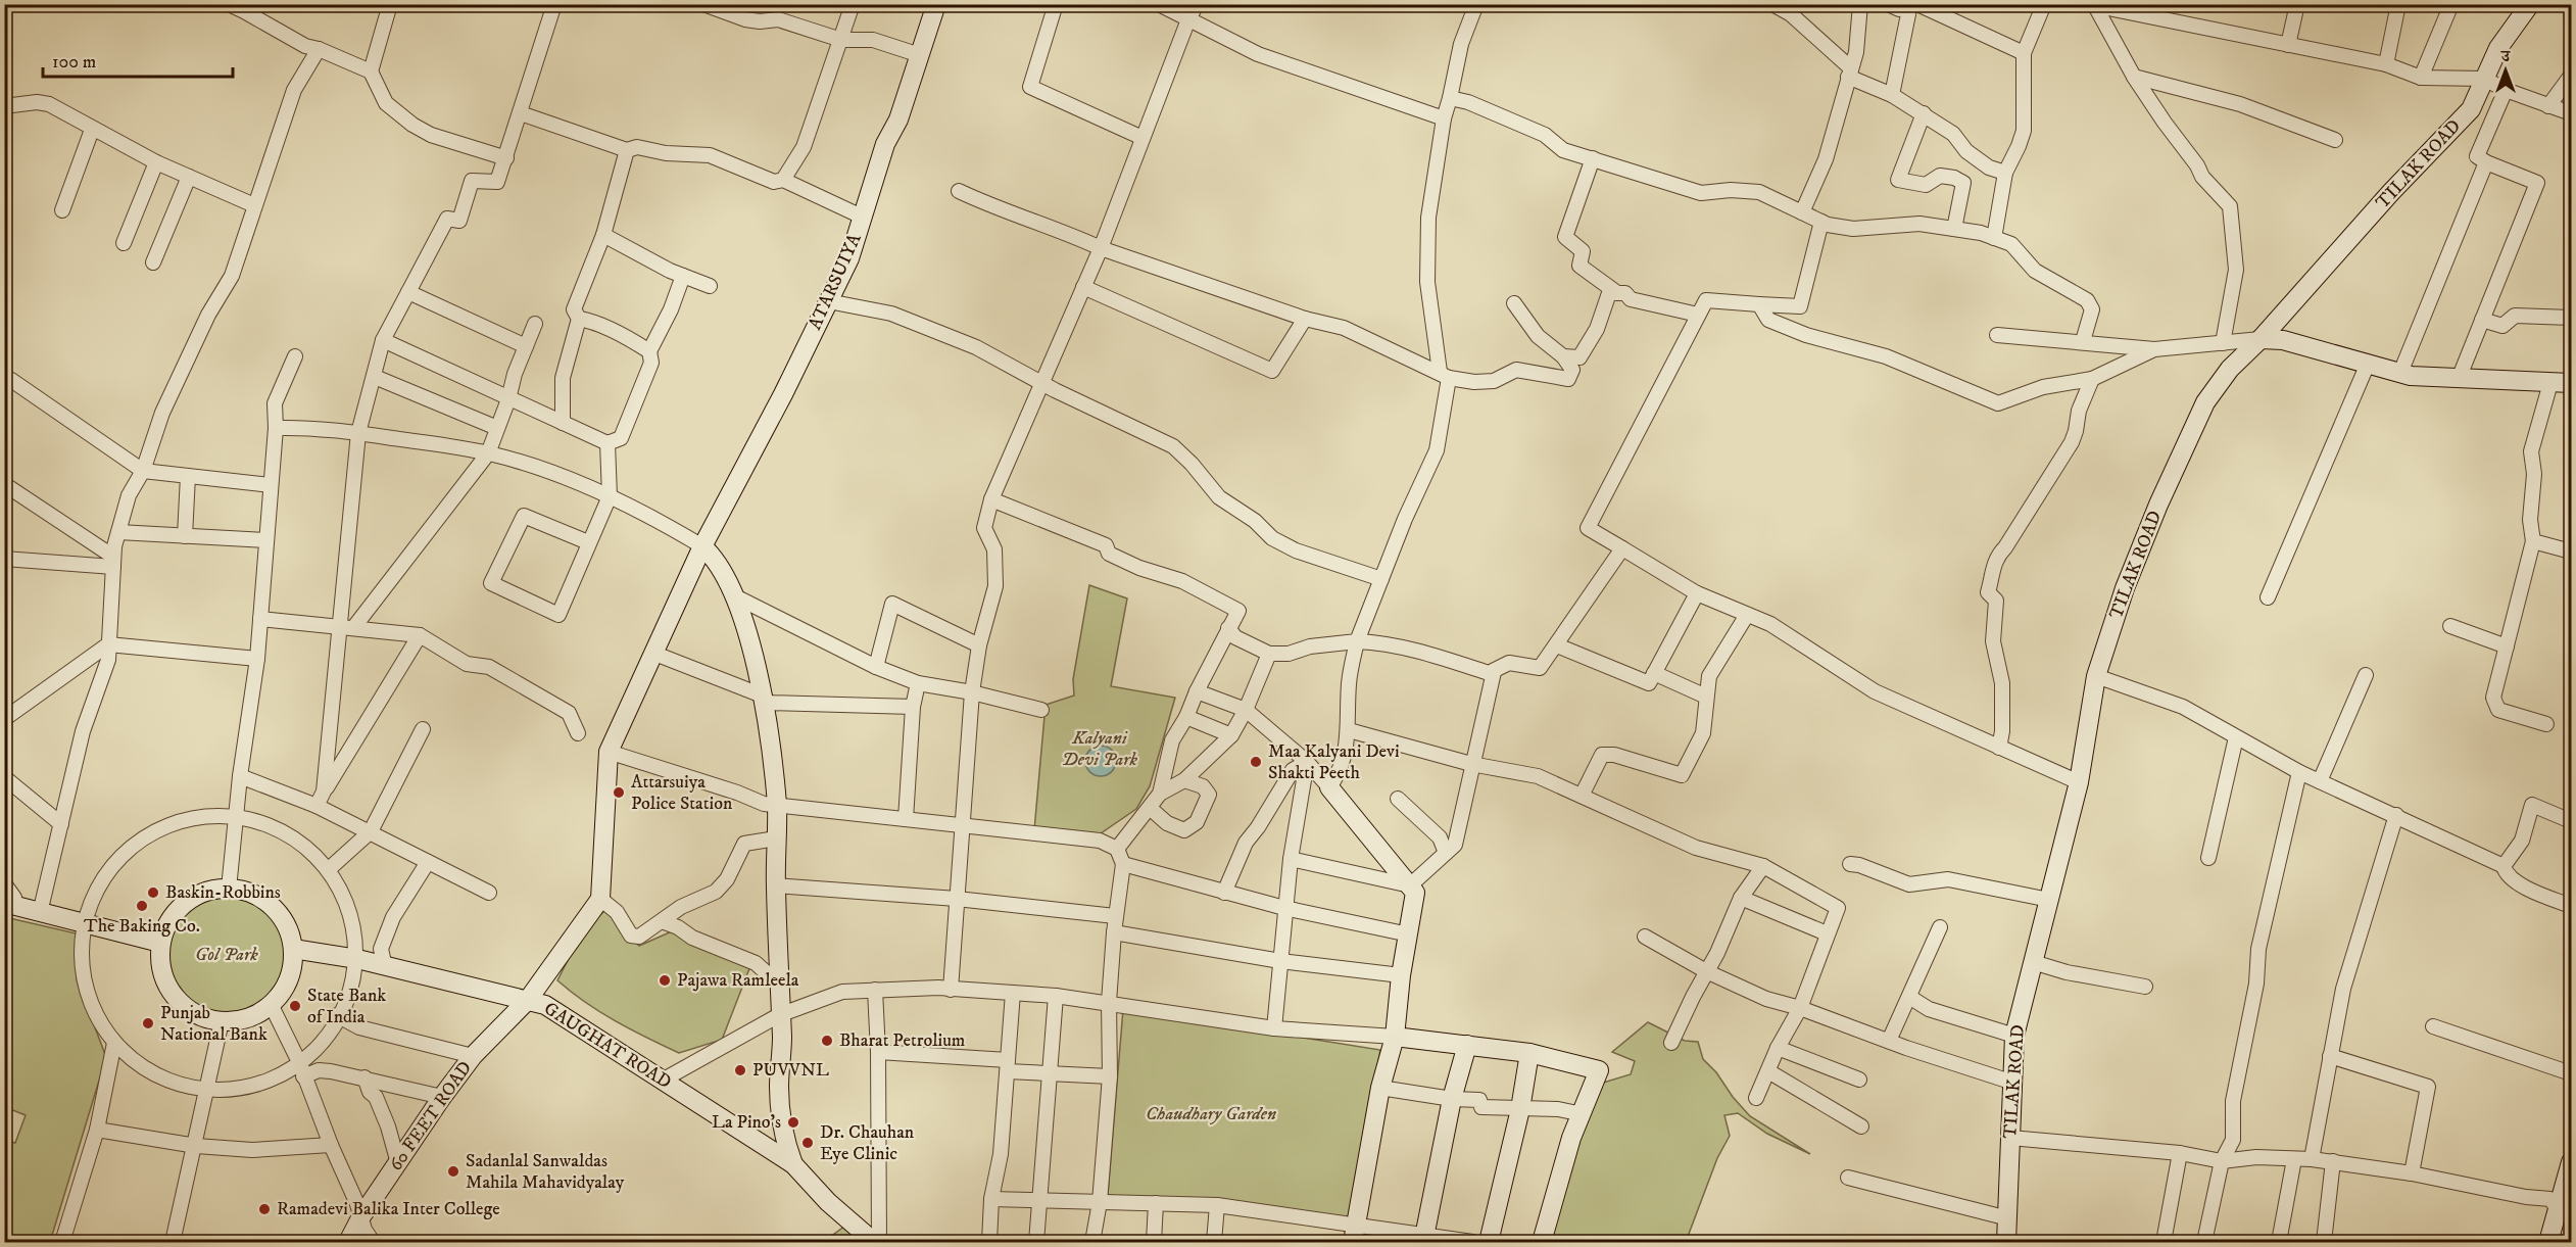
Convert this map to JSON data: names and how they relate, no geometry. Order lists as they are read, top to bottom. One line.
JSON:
{"streets":{"street":["TILAK ROAD","ATARSUIYA","GAUGHAT ROAD","60 FEET ROAD"]},"crossings":[["GAUGHAT ROAD","60 FEET ROAD"]],"parks":["Kalyani Devi Park","Gol Park","Chaudhary Garden"],"places":["Maa Kalyani Devi Shakti Peeth","Attarsuiya Police Station","Baskin-Robbins","The Baking Co.","Pajawa Ramleela","State Bank of India","Punjab National Bank","Bharat Petrolium","PUVVNL","La Pino's","Dr. Chauhan Eye Clinic","Sadanlal Sanwaldas Mahila Mahavidyalay","Ramadevi Balika Inter College"],"scale_bar":"100 m","north":"top"}
